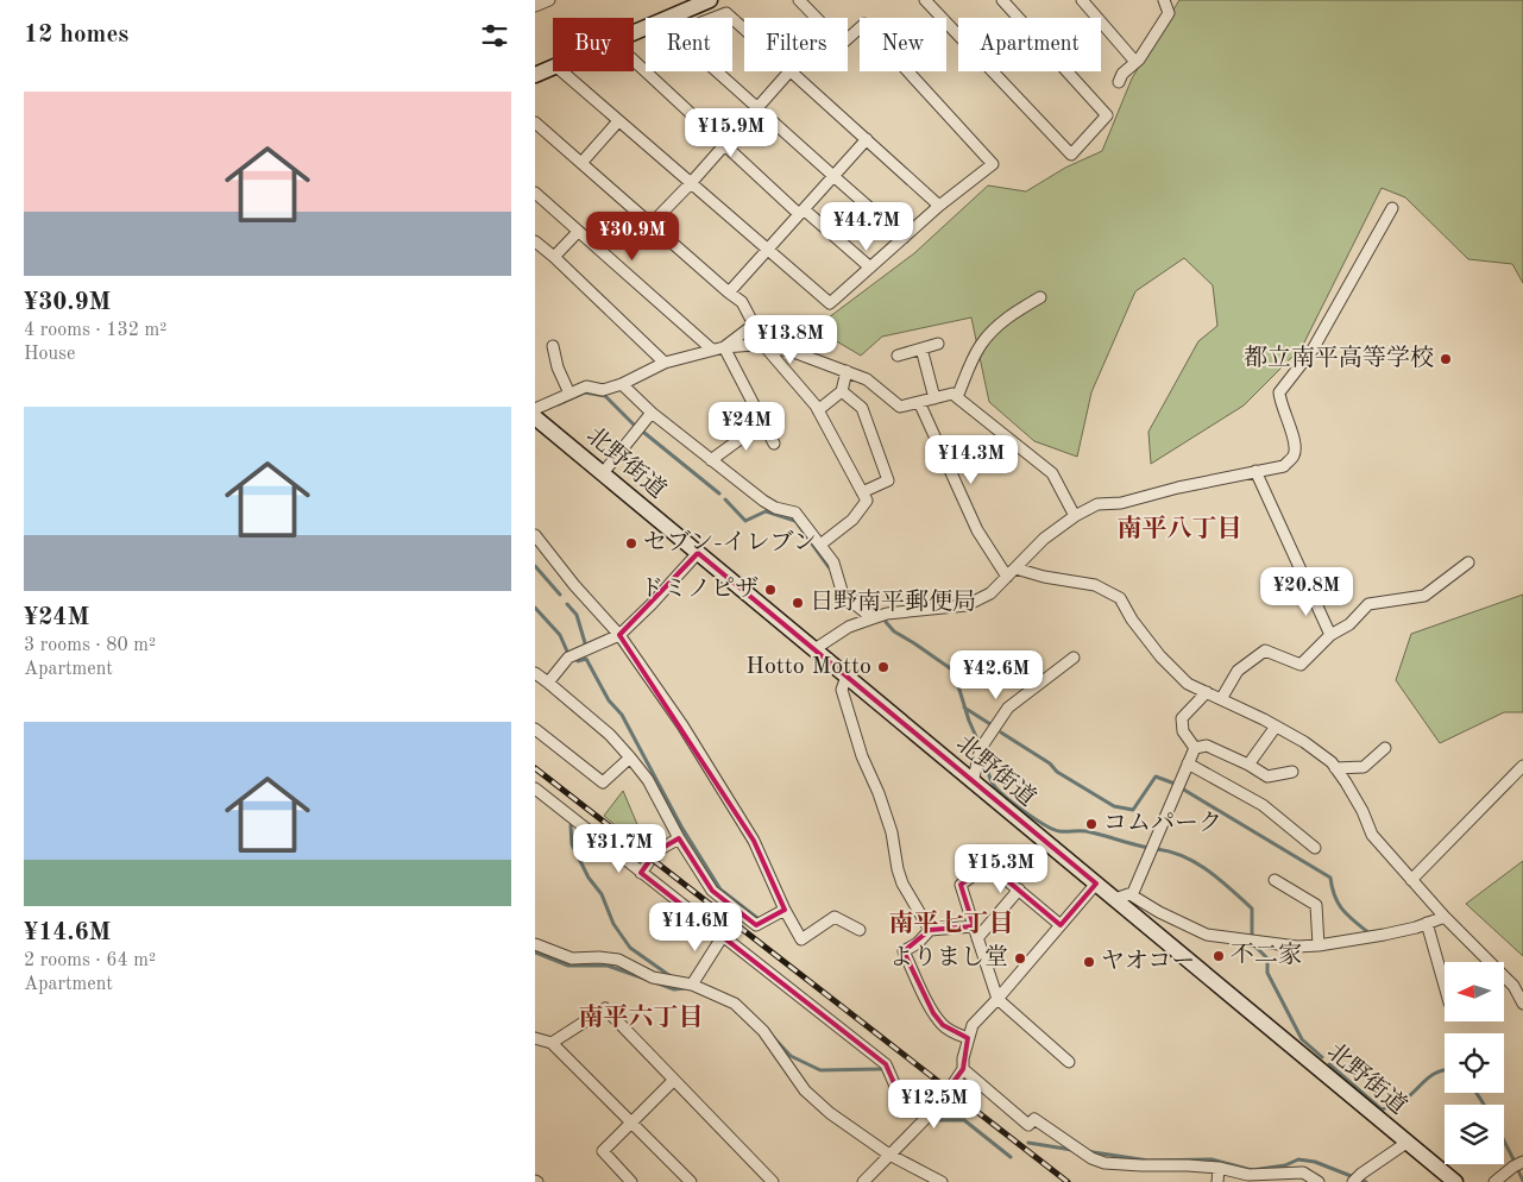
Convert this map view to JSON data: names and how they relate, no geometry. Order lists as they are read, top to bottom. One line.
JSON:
{"streets":{"main road":["北野街道"]},"districts":["南平八丁目","南平七丁目","南平六丁目"],"places":["都立南平高等学校","セブン-イレブン","ドミノピザ","日野南平郵便局","Hotto Motto","コムパーク","不二家","よりまし堂","ヤオコー"],"north":"left","page":{"heading":"12 homes","chip":["Buy","Rent","Filters","New","Apartment"],"list":[{"name":"¥30.9M","note":"4 rooms · 132 m² · House"},{"name":"¥24M","note":"3 rooms · 80 m² · Apartment"},{"name":"¥14.6M","note":"2 rooms · 64 m² · Apartment"}],"price":["¥15.9M","¥44.7M","¥30.9M","¥13.8M","¥24M","¥14.3M","¥20.8M","¥42.6M","¥31.7M","¥15.3M","¥14.6M","¥12.5M"]}}
